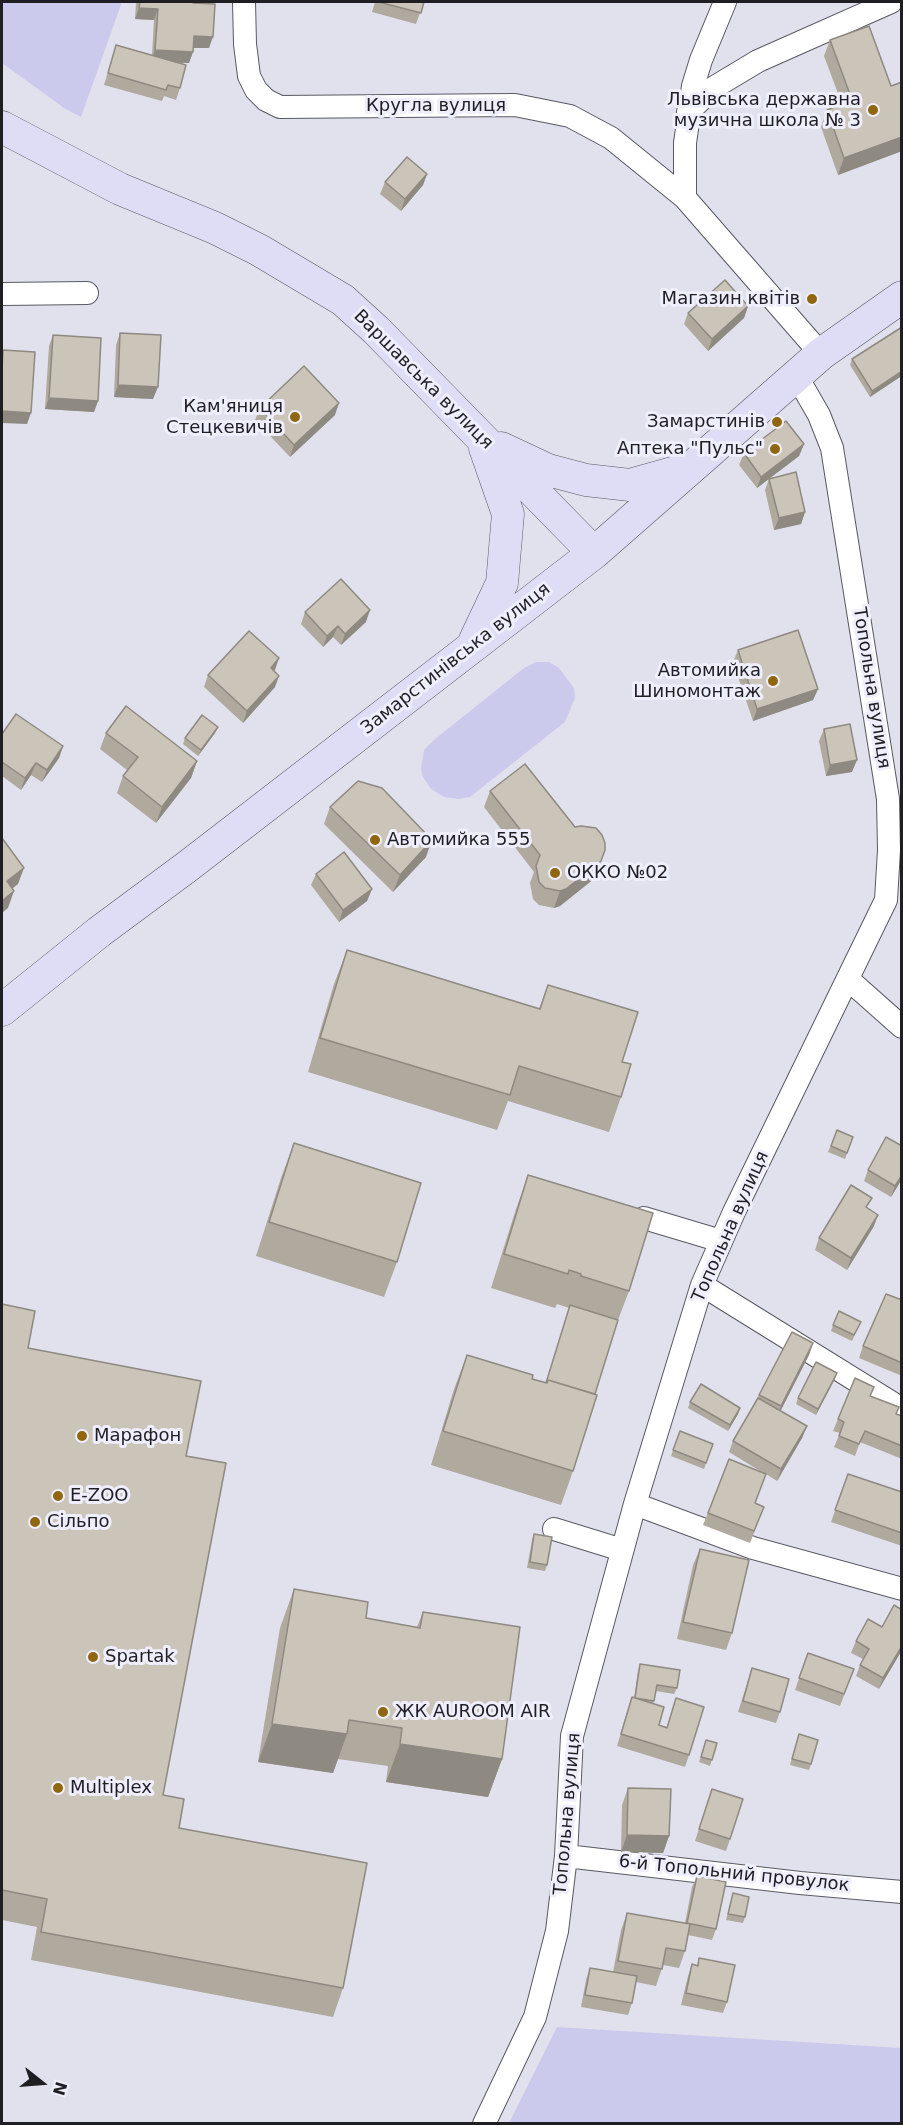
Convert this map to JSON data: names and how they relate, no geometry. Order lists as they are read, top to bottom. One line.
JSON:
{"streets":{"main road":["Варшавська вулиця","Замарстинівська вулиця"],"street":["Кругла вулиця","Топольна вулиця","6-й Топольний провулок"]},"crossings":[["Кругла вулиця","Замарстинівська вулиця"],["Варшавська вулиця","Замарстинівська вулиця"],["Замарстинівська вулиця","Топольна вулиця"],["Топольна вулиця","6-й Топольний провулок"]],"places":["Львівська державна музична школа № 3","Магазин квітів","Кам'яниця Стецкевичів","Замарстинів","Аптека \"Пульс\"","Автомийка Шиномонтаж","Автомийка 555","ОККО №02","Марафон","E-ZOO","Сільпо","Spartak","ЖК AUROOM AIR","Multiplex"],"north":"right"}
